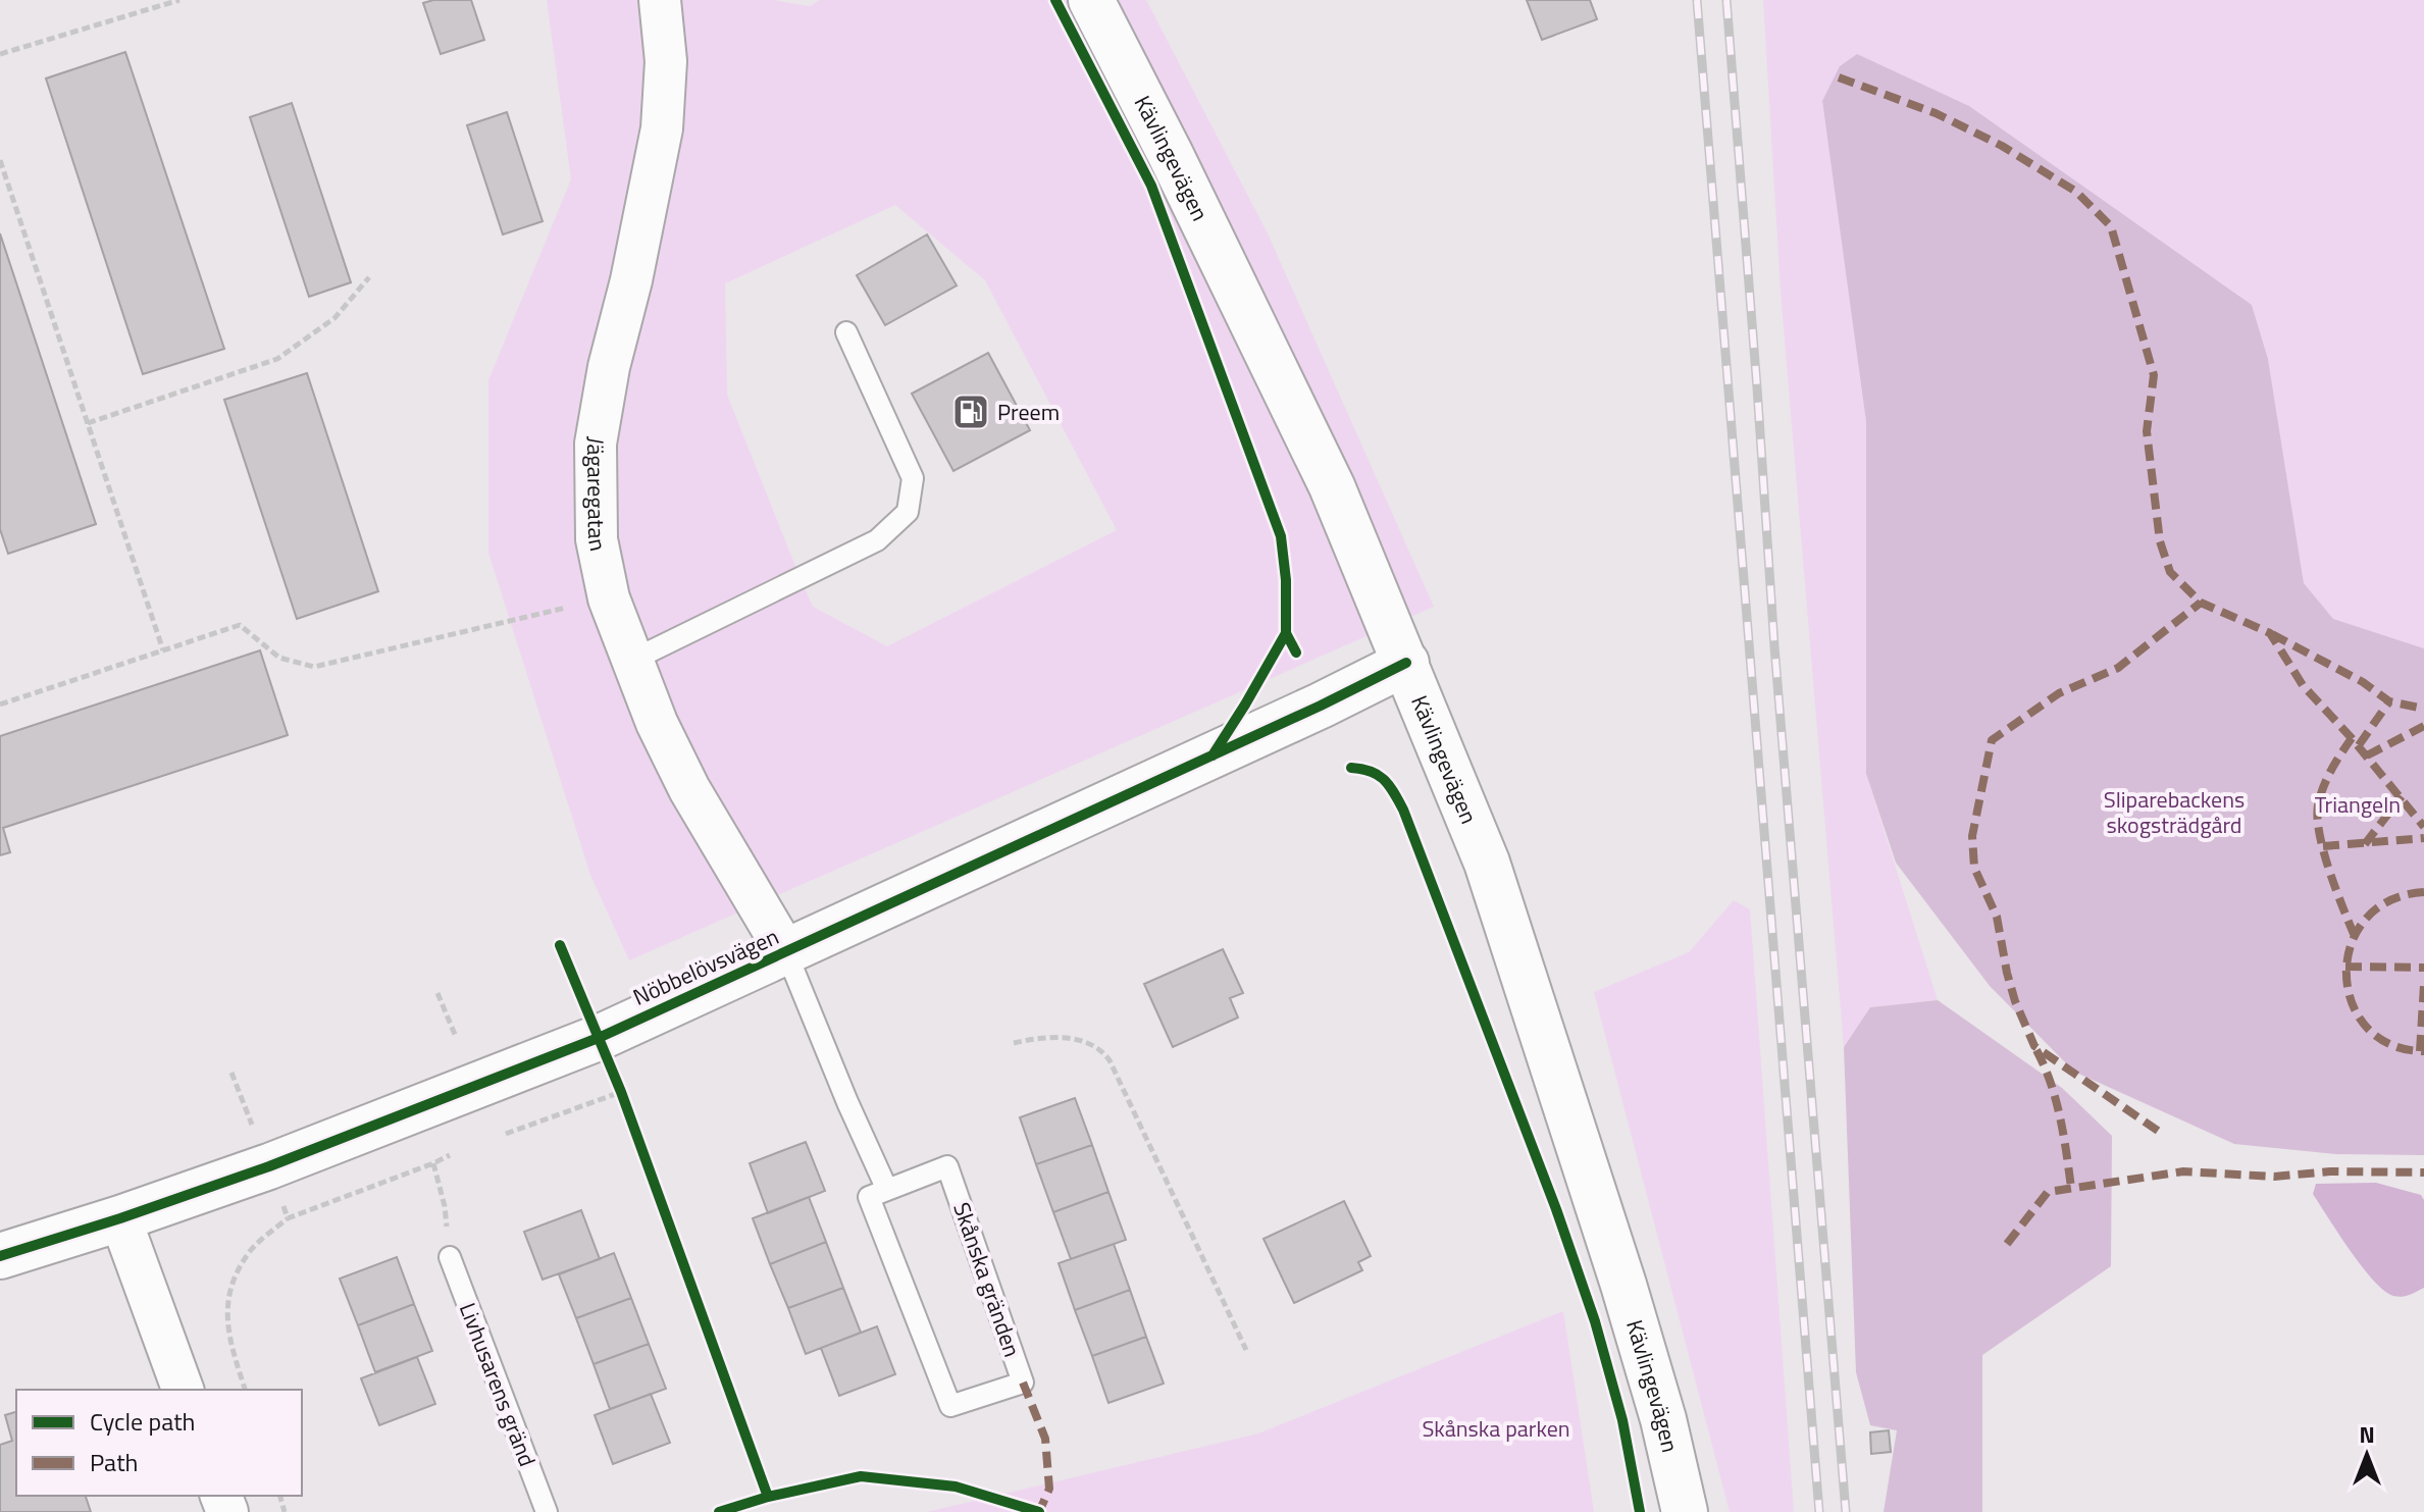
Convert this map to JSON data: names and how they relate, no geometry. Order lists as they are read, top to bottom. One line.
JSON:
{"streets":{"main road":["Kävlingevägen","Nöbbelövsvägen"],"street":["Jägaregatan"],"lane":["Skånska gränden","Livhusarens gränd"]},"crossings":[["Kävlingevägen","Nöbbelövsvägen"],["Jägaregatan","Nöbbelövsvägen"]],"parks":["Sliparebackens skogsträdgård","Triangeln","Skånska parken"],"places":{"fuel station":["Preem"]},"legend":["Cycle path","Path"],"north":"top"}
